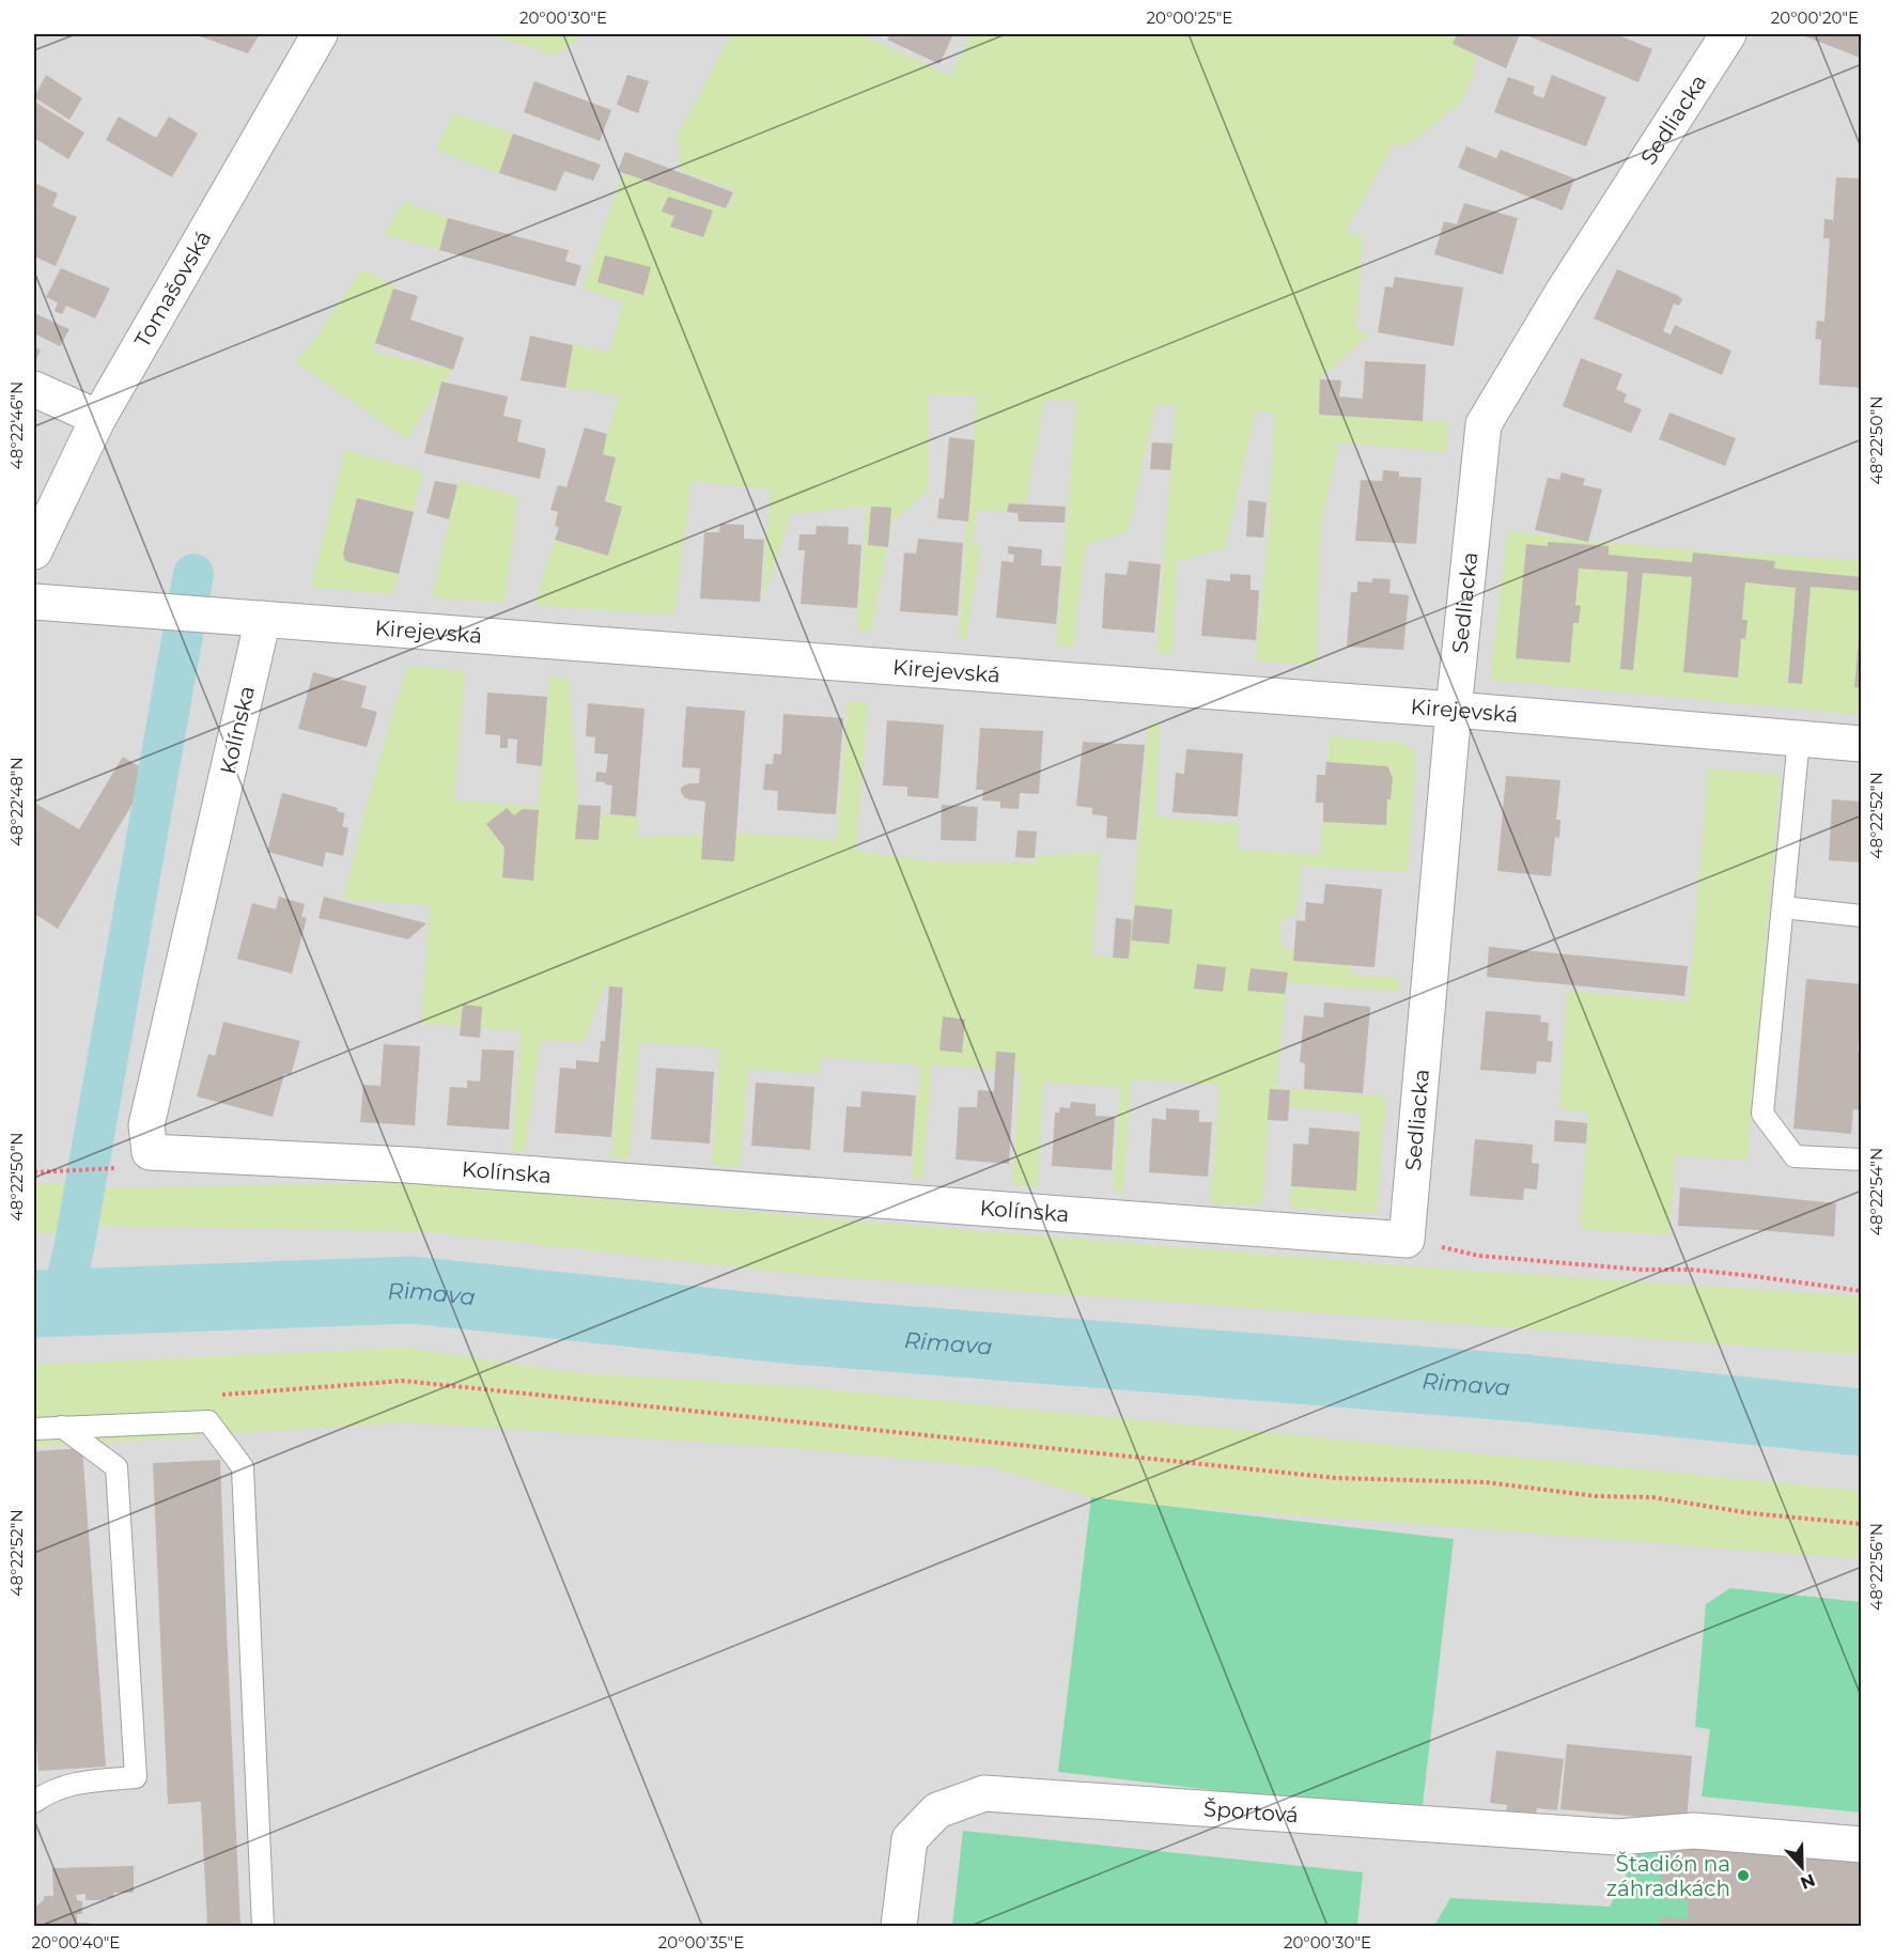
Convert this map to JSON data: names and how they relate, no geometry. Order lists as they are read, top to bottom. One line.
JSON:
{"streets":{"street":["Sedliacka","Tomašovská","Kirejevská","Kolínska","Športová"]},"crossings":[["Sedliacka","Kirejevská"],["Sedliacka","Kolínska"],["Kirejevská","Kolínska"]],"water":["Rimava"],"places":["Štadión na záhradkách"],"north":"bottom","coordinates":["20°00'30\"E","20°00'25\"E","20°00'20\"E","48°22'46\"N","48°22'50\"N","48°22'48\"N","48°22'52\"N","48°22'54\"N","48°22'56\"N","20°00'40\"E","20°00'35\"E"]}
